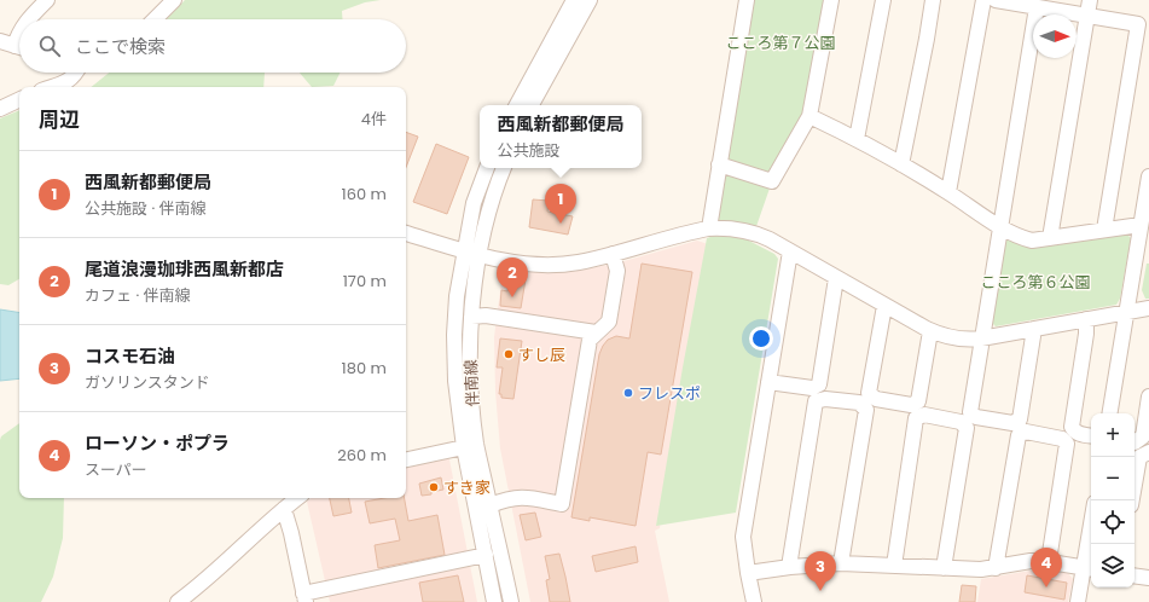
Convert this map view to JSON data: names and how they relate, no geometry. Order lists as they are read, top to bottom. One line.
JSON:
{"streets":{"street":["伴南線"]},"parks":["こころ第７公園","こころ第６公園"],"places":["すし辰","フレスポ","すき家"],"north":"right","page":{"search":"ここで検索","heading":["周辺","4件"],"popup":["西風新都郵便局","公共施設"],"list":[{"mark":"1","name":"西風新都郵便局","note":"公共施設 · 伴南線","value":"160 m"},{"mark":"2","name":"尾道浪漫珈琲西風新都店","note":"カフェ · 伴南線","value":"170 m"},{"mark":"3","name":"コスモ石油","note":"ガソリンスタンド","value":"180 m"},{"mark":"4","name":"ローソン・ポプラ","note":"スーパー","value":"260 m"}],"pins":["1","2","4","3"],"map_buttons":["+","−"]}}
